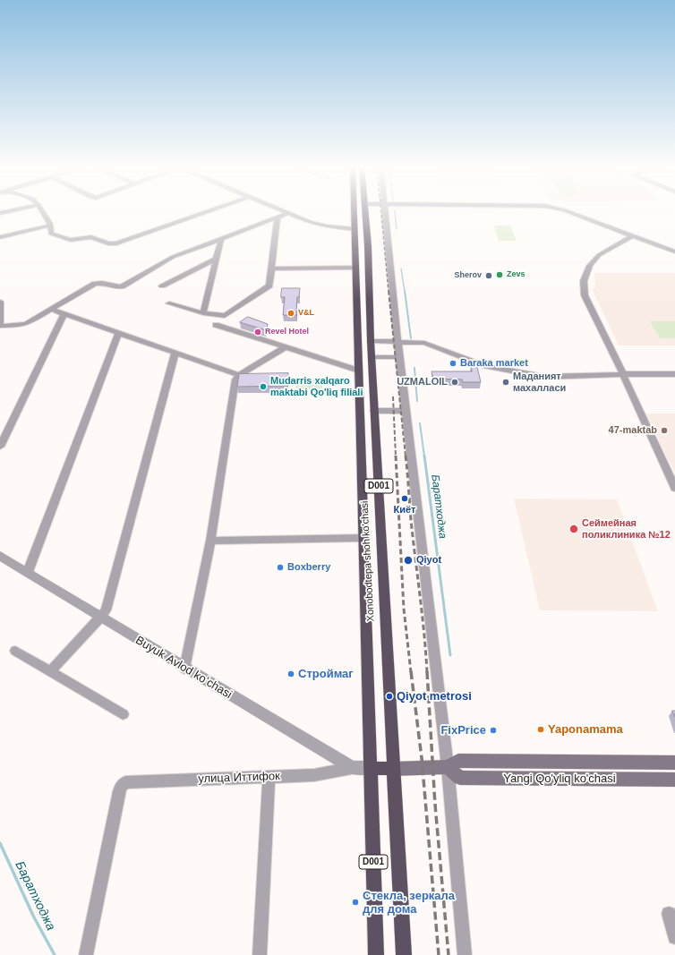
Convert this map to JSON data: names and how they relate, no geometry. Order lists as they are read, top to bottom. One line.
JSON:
{"streets":{"highway":["D001","Xonobodtepa shoh ko'chasi"],"main road":["Yangi Qo'yliq ko'chasi"],"street":["Buyuk Avlod koʻchasi","улица Иттифок"]},"crossings":[["Xonobodtepa shoh ko'chasi","Yangi Qo'yliq ko'chasi"],["Buyuk Avlod koʻchasi","улица Иттифок"]],"water":["Баратходжа"],"places":["Zevs","Sherov","V&L","Revel Hotel","Baraka market","UZMALOIL","Маданият махалласи","Mudarris xalqaro maktabi Qo'liq filiali","47-maktab","Киёт","Сеймейная поликлиника №12","Qiyot","Boxberry","Строймаг","Qiyot metrosi","Yaponamama","FixPrice","Стекла, зеркала для дома"]}
